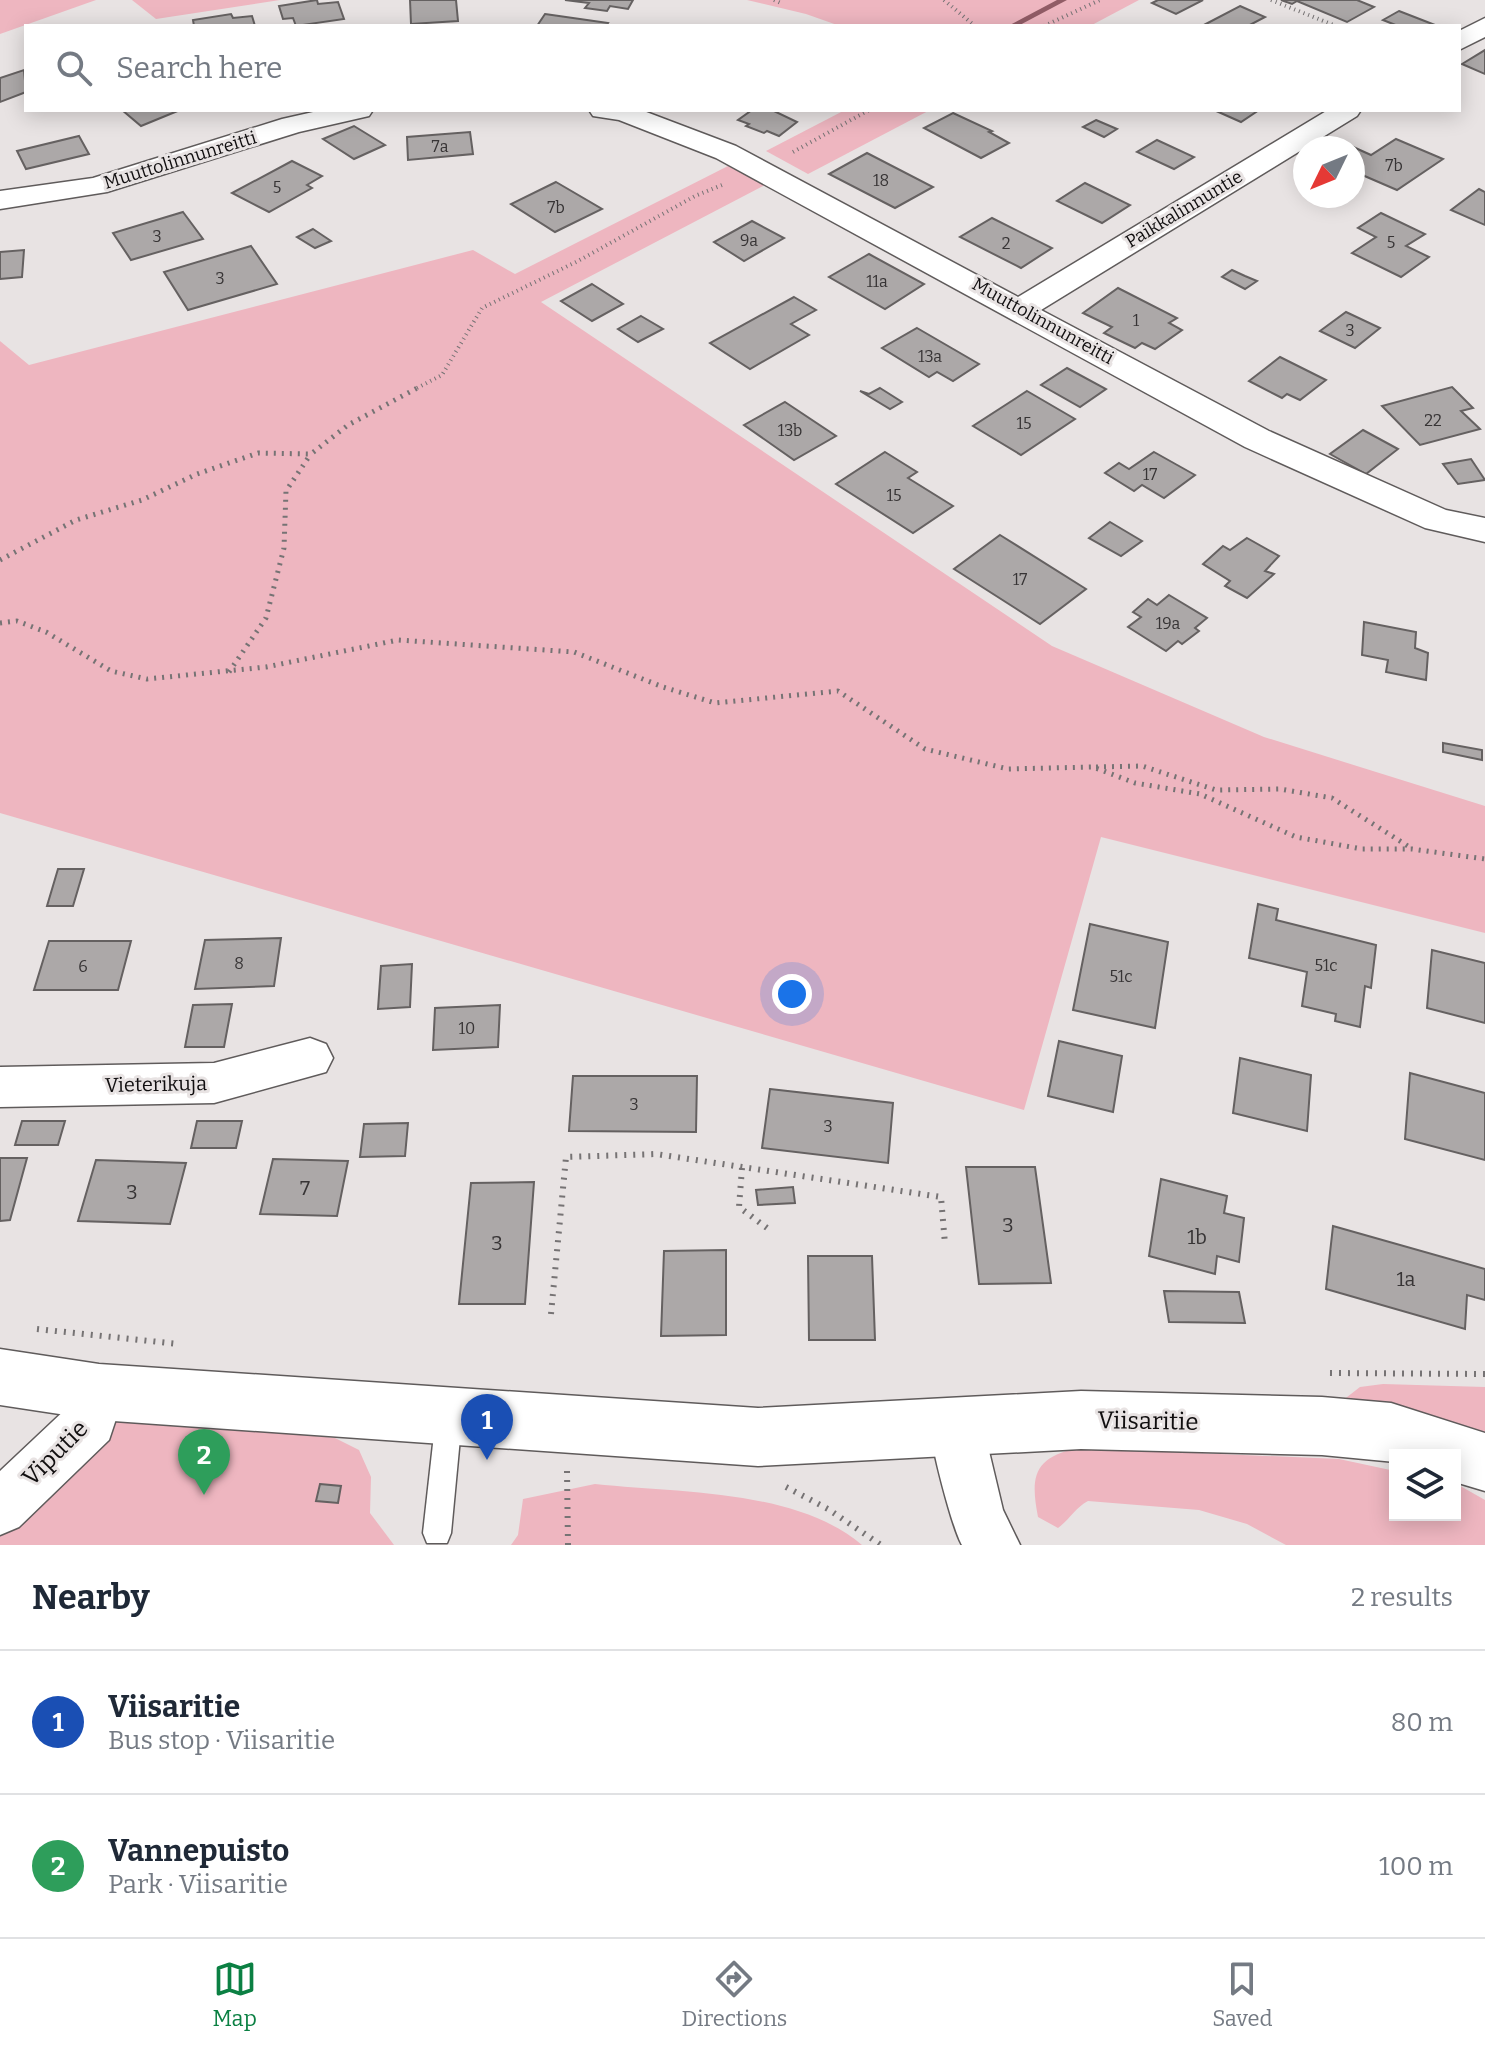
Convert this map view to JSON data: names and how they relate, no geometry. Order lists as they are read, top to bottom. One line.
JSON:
{"streets":{"street":["Muuttolinnunreitti","Paikkalinnuntie","Vieterikuja","Viisaritie","Viputie"]},"crossings":[["Muuttolinnunreitti","Paikkalinnuntie"],["Viisaritie","Viputie"]],"house_numbers":["7a","7b","18","5","7b","3","9a","5","2","3","11a","1","3","13a","22","15","13b","17","15","17","19a","8","51c","6","51c","10","3","3","7","3","3","1b","3","1a"],"north":"bottom left","page":{"search":"Search here","pins":["1","2"],"heading":["Nearby","2 results"],"list":[{"mark":"1","name":"Viisaritie","note":"Bus stop · Viisaritie","value":"80 m"},{"mark":"2","name":"Vannepuisto","note":"Park · Viisaritie","value":"100 m"}],"nav":["Map","Directions","Saved"]}}
